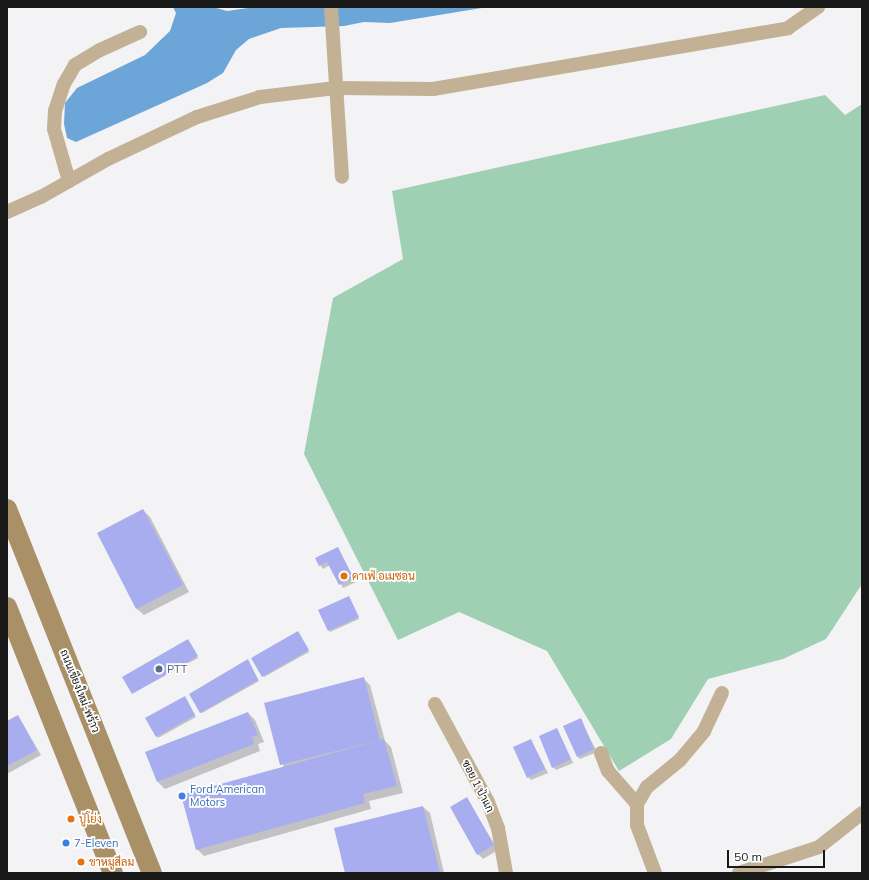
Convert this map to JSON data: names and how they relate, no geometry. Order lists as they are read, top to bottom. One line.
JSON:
{"streets":{"main road":["ถนนเชียงใหม่-พร้าว"],"street":["ซอย 1 ป่าแก"]},"places":["คาเฟ่ อเมซอน","PTT","Ford American Motors","ปู่โย่ง","7-Eleven","ขาหมูสีลม"],"scale_bar":"50 m"}
